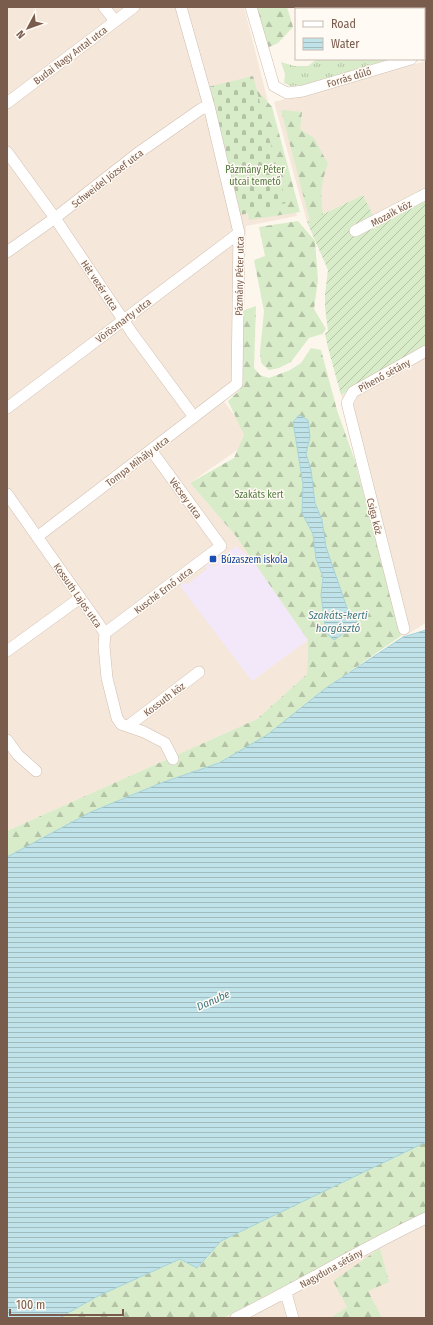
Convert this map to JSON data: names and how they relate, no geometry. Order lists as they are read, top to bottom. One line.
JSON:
{"streets":{"street":["Budai Nagy Antal utca","Forrás dűlő","Schweidel József utca","Mozaik köz","Pázmány Péter utca","Hét vezér utca","Vörösmarty utca","Pihenő sétány","Tompa Mihály utca","Vécsey utca","Csiga köz","Kusché Ernő utca","Kossuth Lajos utca","Kossuth köz","Nagyduna sétány"]},"crossings":[["Schweidel József utca","Pázmány Péter utca"],["Schweidel József utca","Hét vezér utca"],["Pázmány Péter utca","Vörösmarty utca"],["Pázmány Péter utca","Tompa Mihály utca"],["Hét vezér utca","Vörösmarty utca"],["Hét vezér utca","Tompa Mihály utca"],["Pihenő sétány","Csiga köz"],["Tompa Mihály utca","Vécsey utca"],["Tompa Mihály utca","Kossuth Lajos utca"],["Vécsey utca","Kusché Ernő utca"],["Kusché Ernő utca","Kossuth Lajos utca"],["Kossuth Lajos utca","Kossuth köz"]],"water":["Szakáts-kerti horgásztó","Danube"],"parks":["Pázmány Péter utcai temető","Szakáts kert"],"places":{"transit":["Búzaszem iskola"]},"legend":["Road","Water"],"scale_bar":"100 m","north":"bottom left"}
